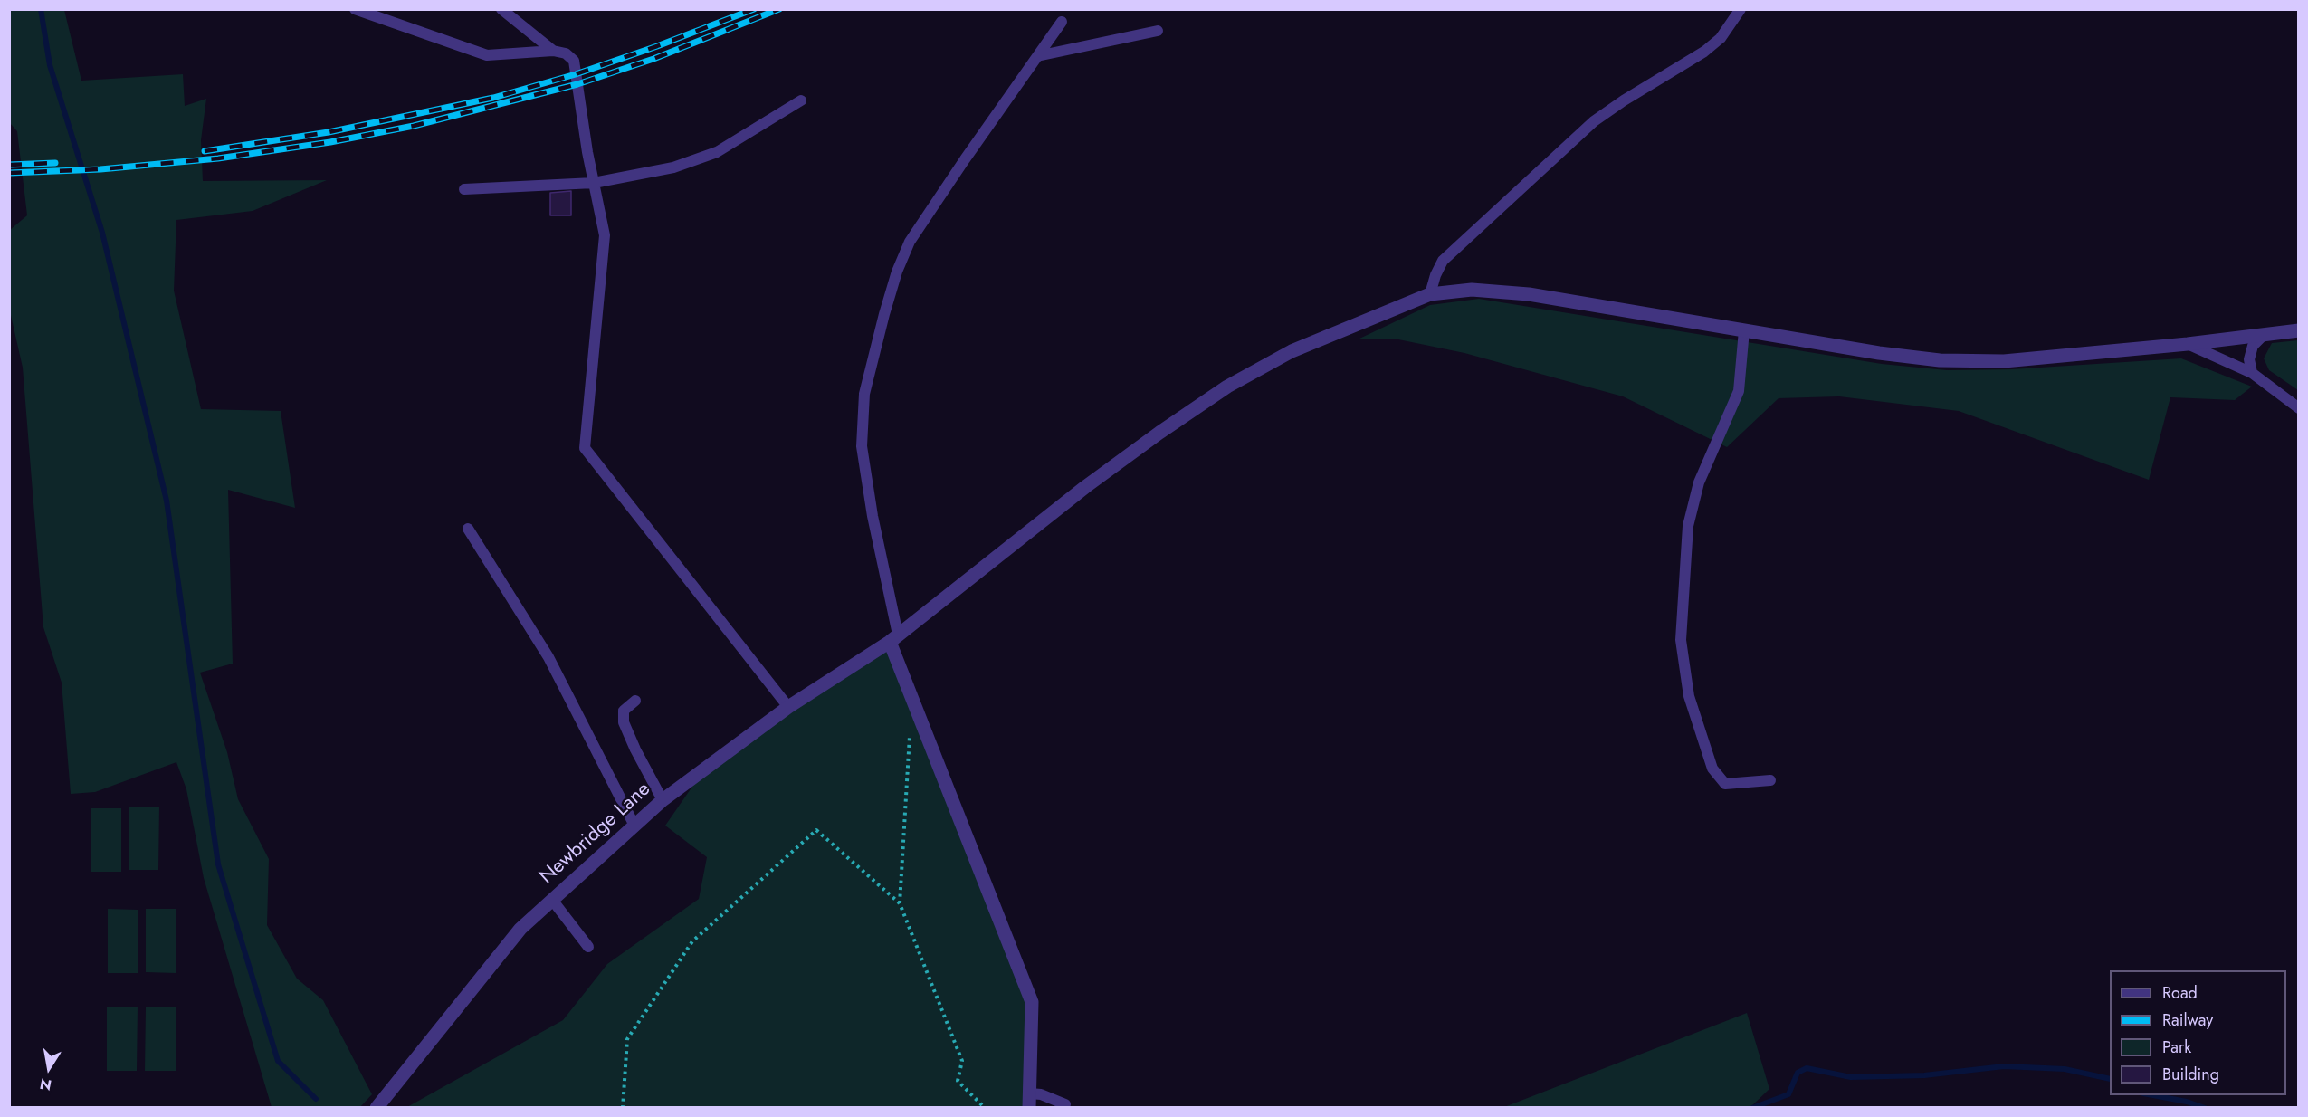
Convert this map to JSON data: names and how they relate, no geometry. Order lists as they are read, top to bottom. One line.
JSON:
{"streets":{"street":["Newbridge Lane"]},"legend":["Road","Railway","Park","Building"],"north":"bottom"}
